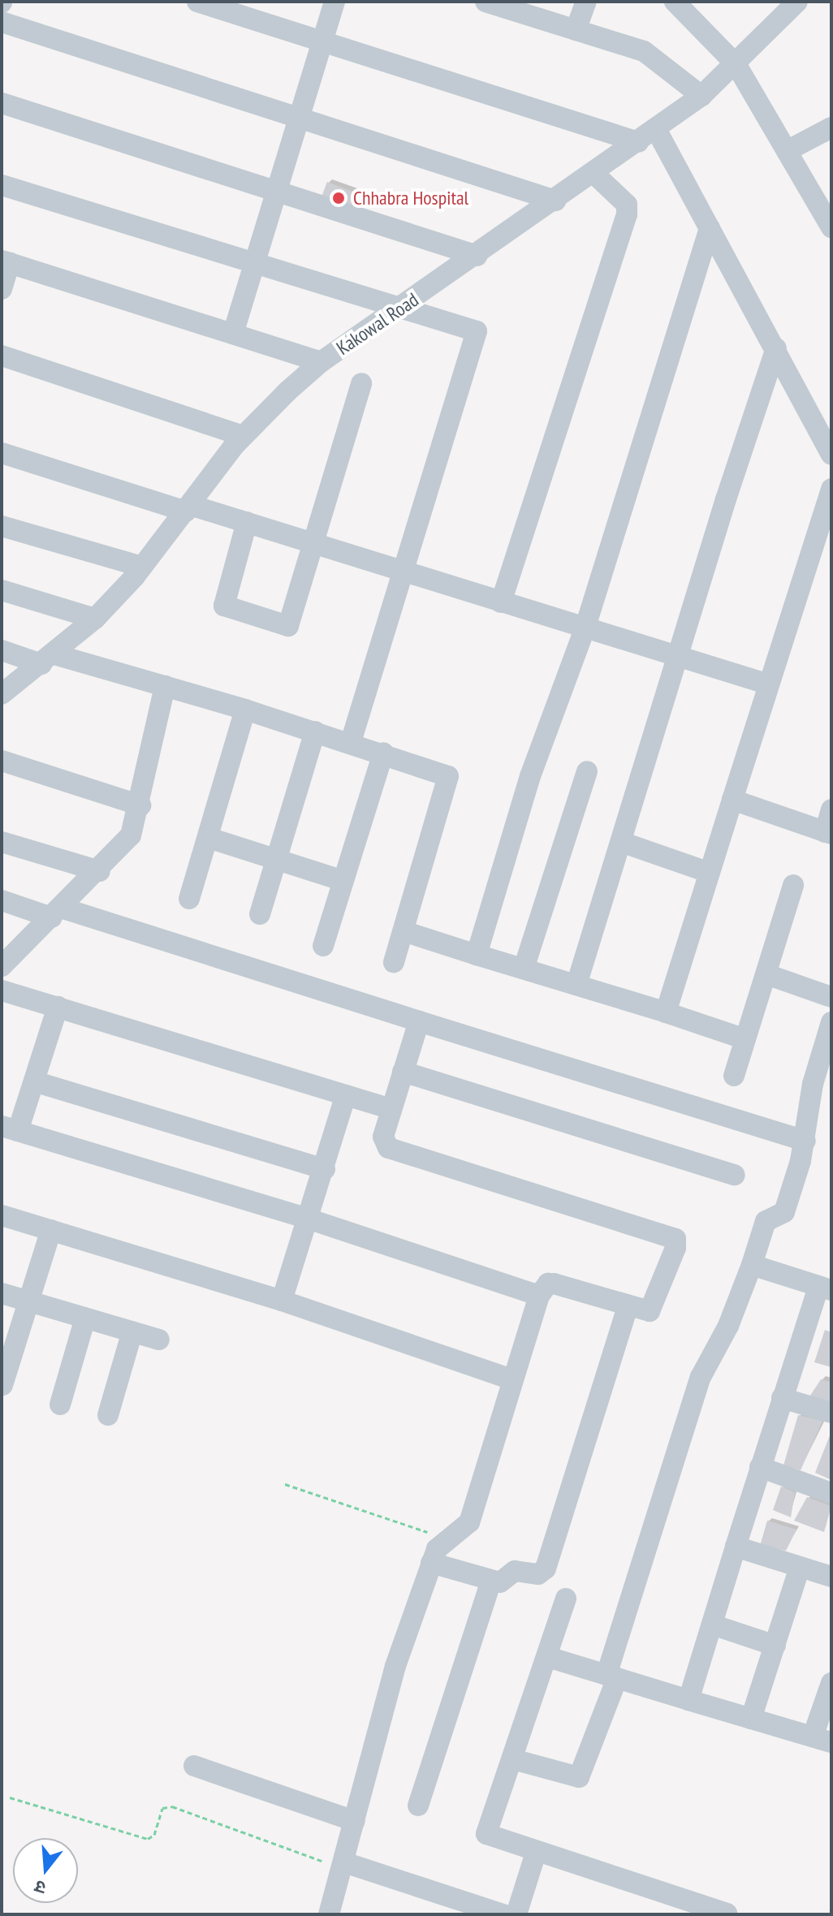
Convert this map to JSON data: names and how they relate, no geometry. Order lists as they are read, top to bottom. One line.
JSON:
{"streets":{"street":["Kakowal Road"]},"places":["Chhabra Hospital"],"north":"bottom"}
